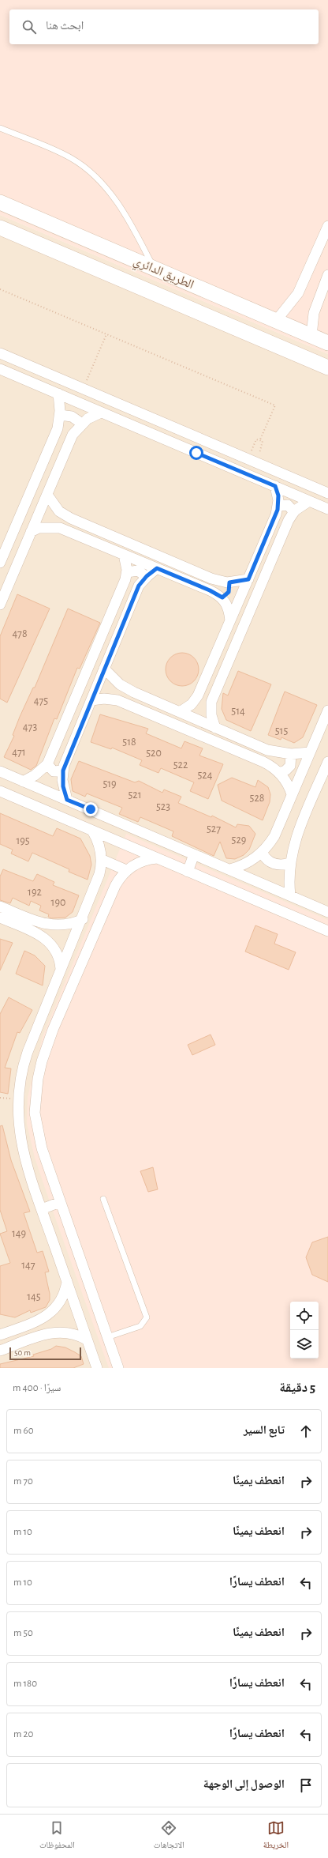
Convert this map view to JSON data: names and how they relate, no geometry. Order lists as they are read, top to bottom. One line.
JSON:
{"streets":{"main road":["الطريق الدائري"]},"house_numbers":["478","475","514","473","515","518","471","520","522","524","519","521","528","523","527","529","195","192","190","149","147","145"],"scale_bar":"50 m","page":{"search":"ابحث هنا","scale":"50 m","heading":["5 دقيقة","سيرًا · 400 m"],"list":[["تابع السير","60 m"],["انعطف يمينًا","70 m"],["انعطف يمينًا","10 m"],["انعطف يسارًا","10 m"],["انعطف يمينًا","50 m"],["انعطف يسارًا","180 m"],["انعطف يسارًا","20 m"],"الوصول إلى الوجهة"],"nav":["الخريطة","الاتجاهات","المحفوظات"]}}
